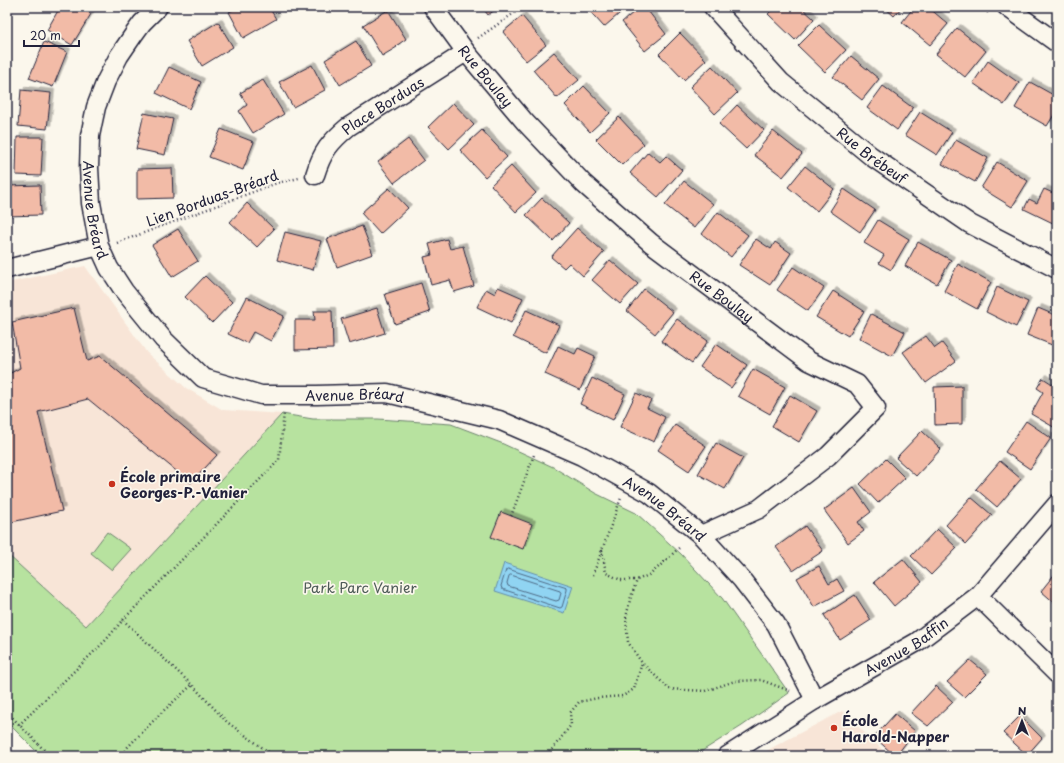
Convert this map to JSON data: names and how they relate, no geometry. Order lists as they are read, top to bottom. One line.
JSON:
{"streets":{"street":["Rue Boulay","Place Borduas","Rue Brébeuf","Avenue Bréard","Avenue Baffin"],"path":["Lien Borduas-Bréard"]},"crossings":[["Rue Boulay","Place Borduas"],["Rue Boulay","Avenue Bréard"],["Place Borduas","Lien Borduas-Bréard"],["Avenue Bréard","Avenue Baffin"]],"parks":["Park Parc Vanier"],"places":["École primaire Georges-P.-Vanier","École Harold-Napper"],"scale_bar":"20 m","north":"top"}
